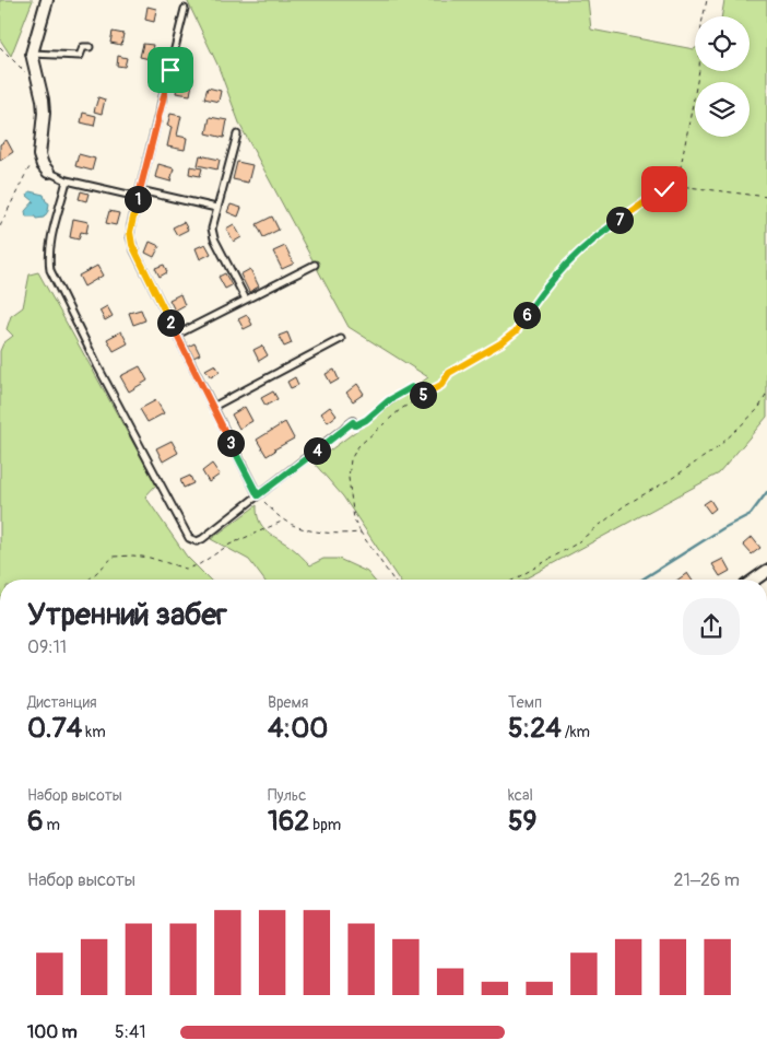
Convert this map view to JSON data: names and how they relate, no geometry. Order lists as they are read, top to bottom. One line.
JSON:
{"page":{"pins":["1","7","6","2","5","3","4"],"heading":["Утренний забег","09:11"],"stats":[["Дистанция","0.74 km"],["Время","4:00"],["Темп","5:24 /km"],["Набор высоты","6 m"],["Пульс","162 bpm"],["kcal","59"]],"chart":["Набор высоты","21–26 m"],"list":[{"name":"100 m","note":"5:41"}]}}
